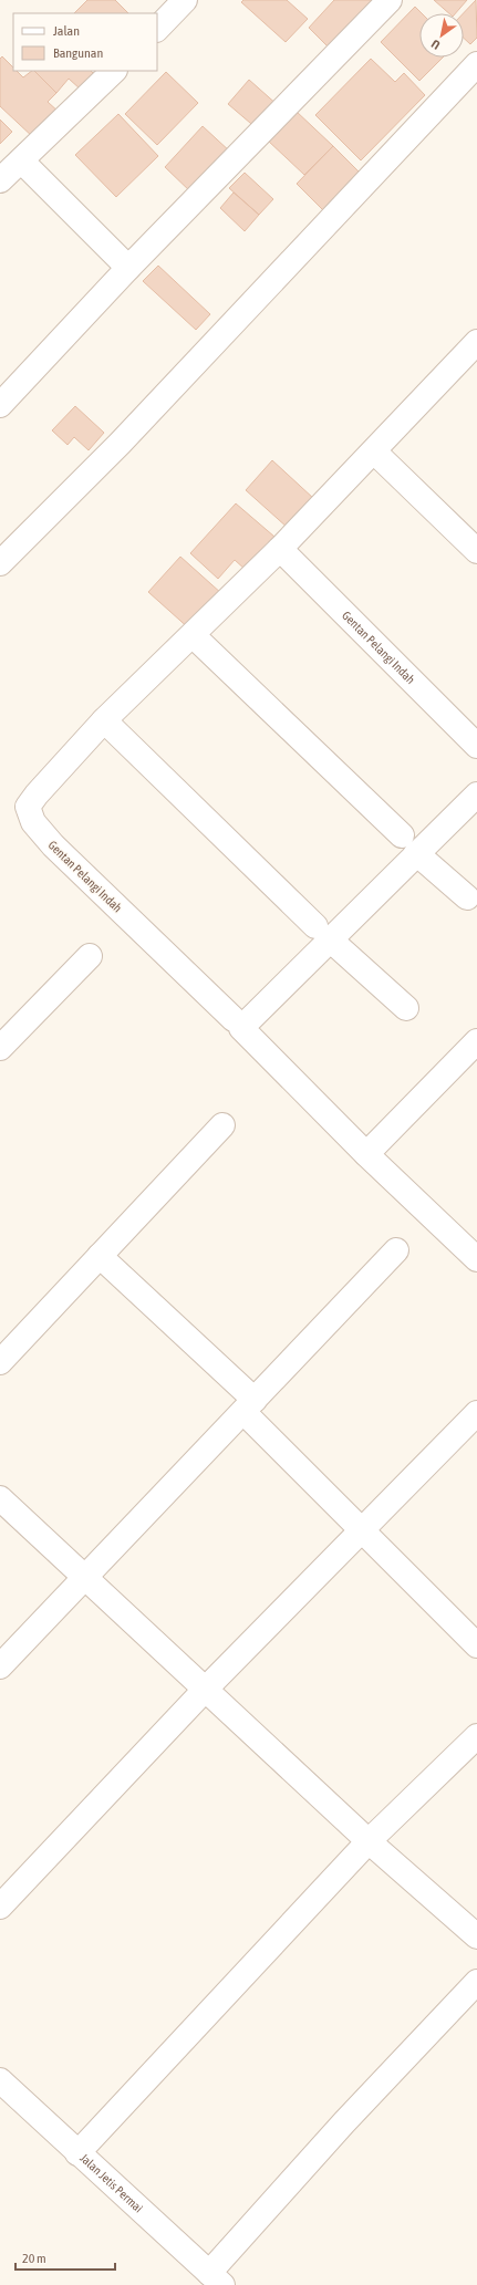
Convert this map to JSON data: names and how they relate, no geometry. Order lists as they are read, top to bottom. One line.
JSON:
{"streets":{"street":["Gentan Pelangi Indah","Jalan Jetis Permai"]},"legend":["Jalan","Bangunan"],"scale_bar":"20 m","north":"bottom left"}
